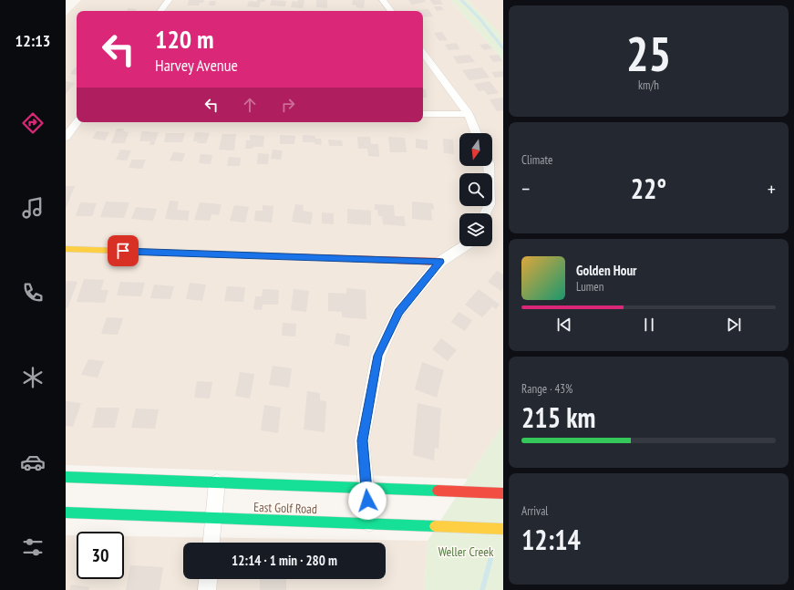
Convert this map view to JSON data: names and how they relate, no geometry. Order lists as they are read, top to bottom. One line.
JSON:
{"streets":{"main road":["East Golf Road"]},"parks":["Weller Creek"],"north":"bottom","page":{"tabs":"12:13","tile":[["25","km/h"],"Climate",["Range · 43%","215 km"],["Arrival","12:14"]],"turn":["120 m","Harvey Avenue"],"heat":["−","22°","+"],"song":["Golden Hour","Lumen"],"limit":"30","trip":"12:14 · 1 min · 280 m"}}
